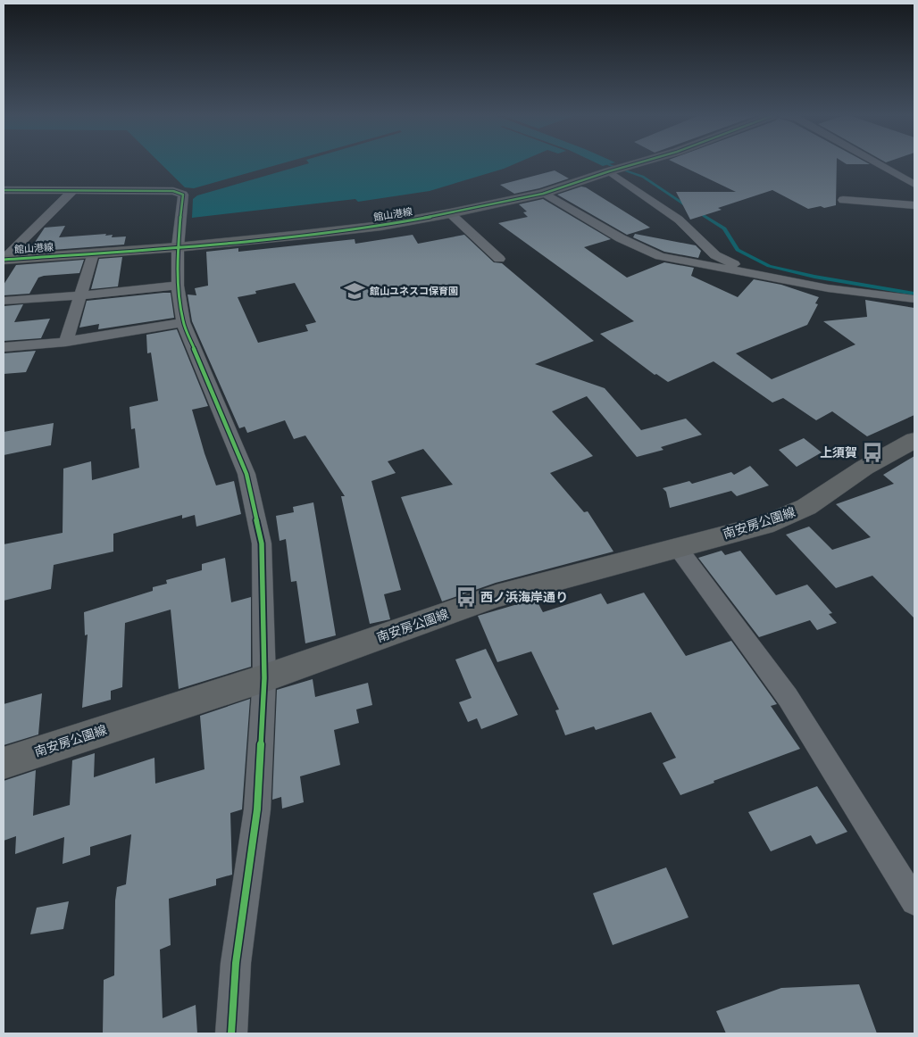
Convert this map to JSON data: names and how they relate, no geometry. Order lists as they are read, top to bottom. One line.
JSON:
{"streets":{"main road":["館山港線","南安房公園線"]},"places":{"school or university":["館山ユネスコ保育園"],"bus stop":["上須賀","西ノ浜海岸通り"]}}
